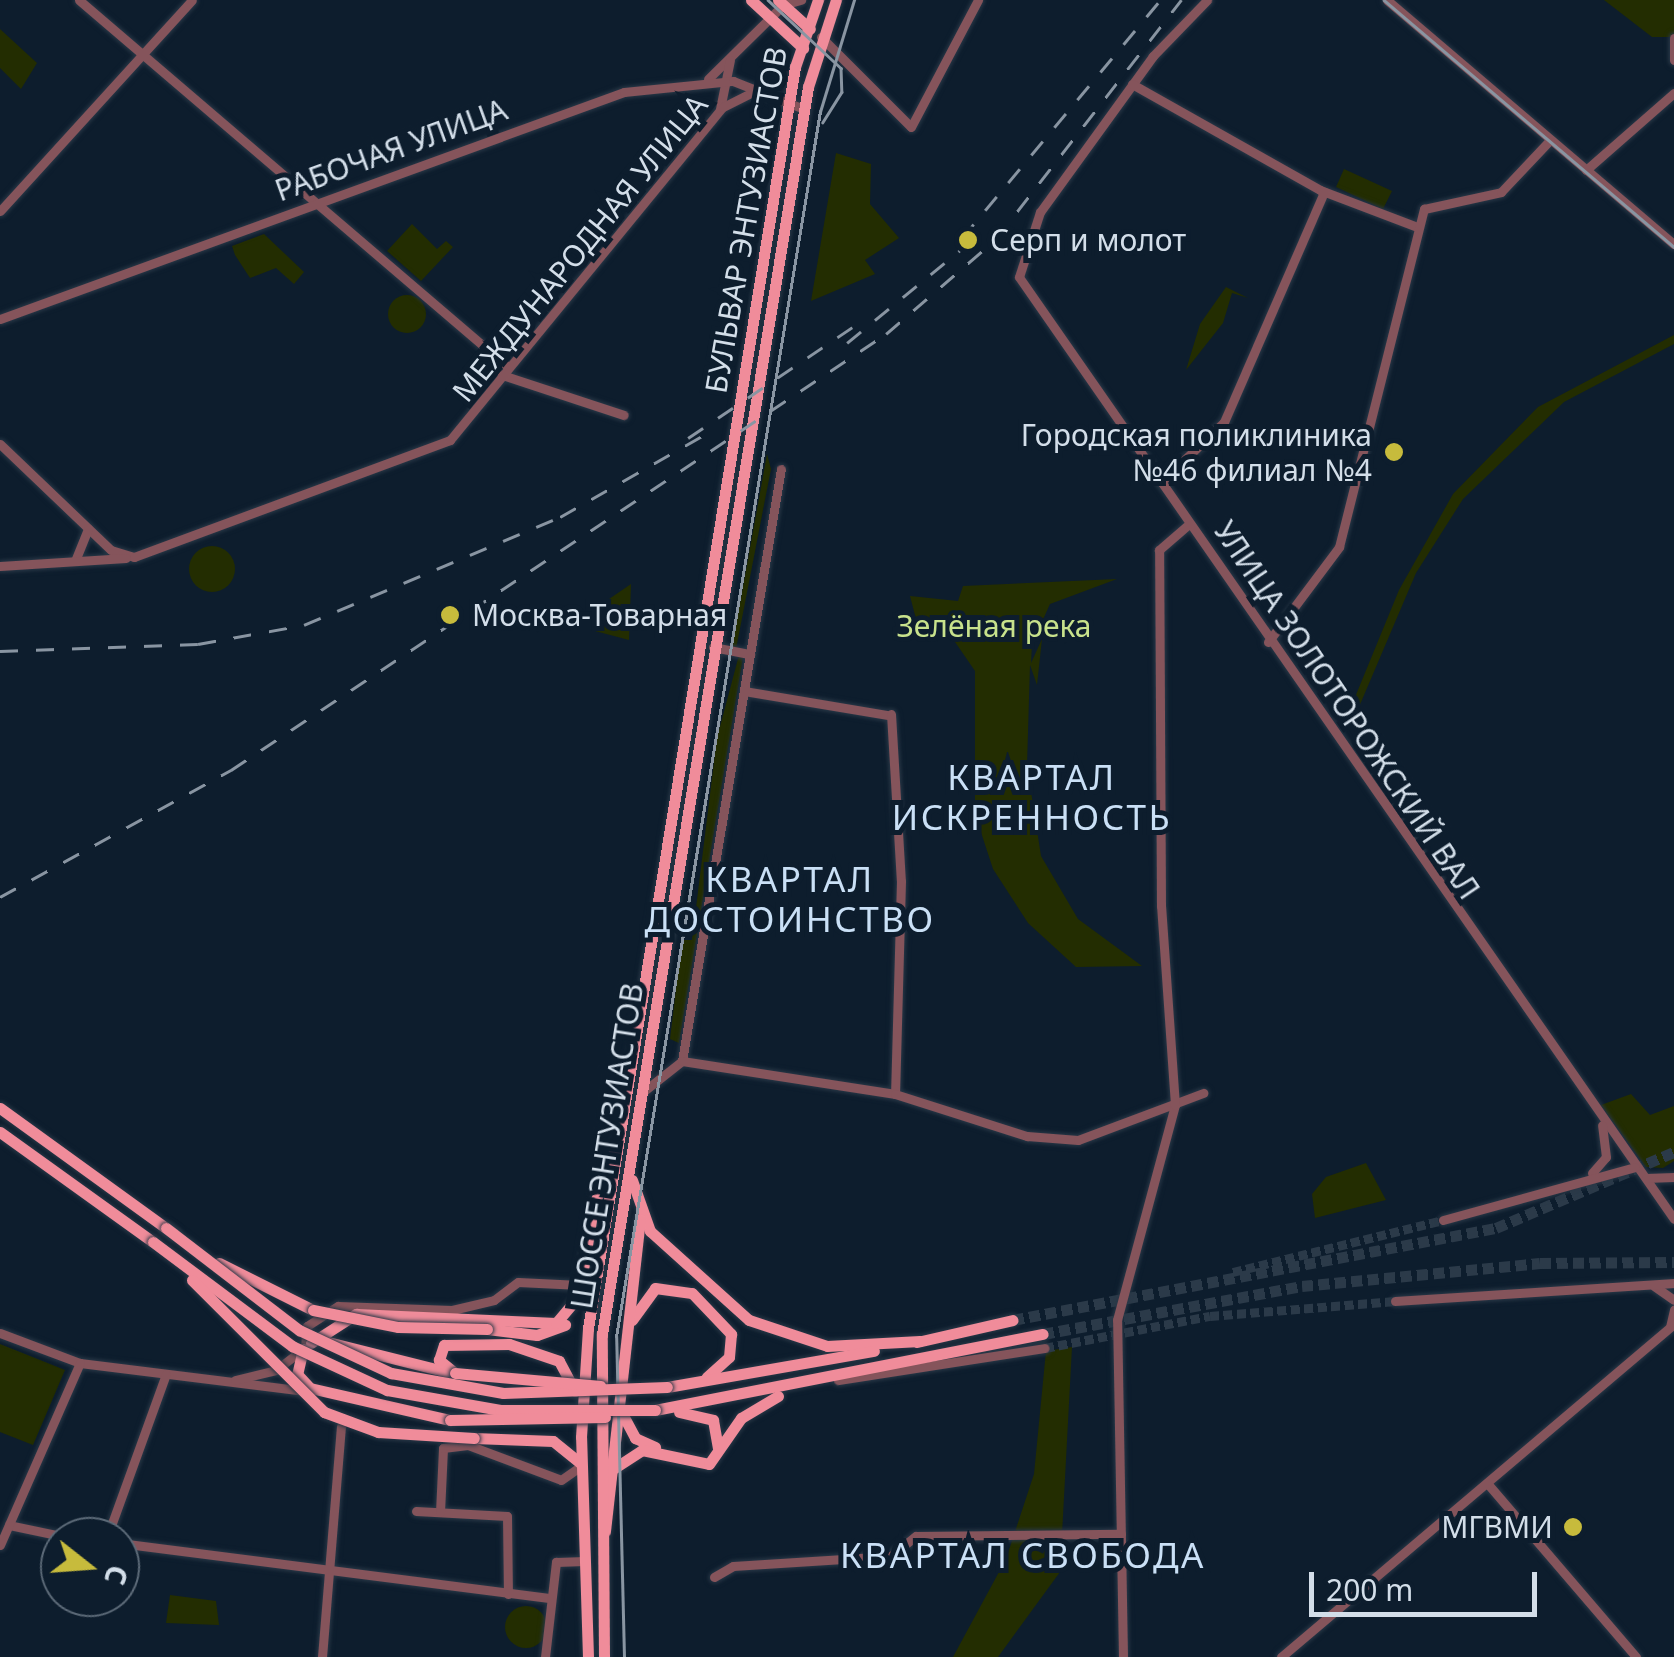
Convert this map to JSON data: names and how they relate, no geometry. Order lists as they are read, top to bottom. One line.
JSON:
{"streets":{"main road":["БУЛЬВАР ЭНТУЗИАСТОВ","ШОССЕ ЭНТУЗИАСТОВ"],"street":["РАБОЧАЯ УЛИЦА","МЕЖДУНАРОДНАЯ УЛИЦА","УЛИЦА ЗОЛОТОРОЖСКИЙ ВАЛ"]},"crossings":[["РАБОЧАЯ УЛИЦА","БУЛЬВАР ЭНТУЗИАСТОВ"],["РАБОЧАЯ УЛИЦА","МЕЖДУНАРОДНАЯ УЛИЦА"],["БУЛЬВАР ЭНТУЗИАСТОВ","ШОССЕ ЭНТУЗИАСТОВ"]],"districts":["КВАРТАЛ ИСКРЕННОСТЬ","КВАРТАЛ ДОСТОИНСТВО","КВАРТАЛ СВОБОДА"],"parks":["Зелёная река"],"places":["Серп и молот","Городская поликлиника №46 филиал №4","Москва-Товарная","МГВМИ"],"scale_bar":"200 m","north":"right"}
